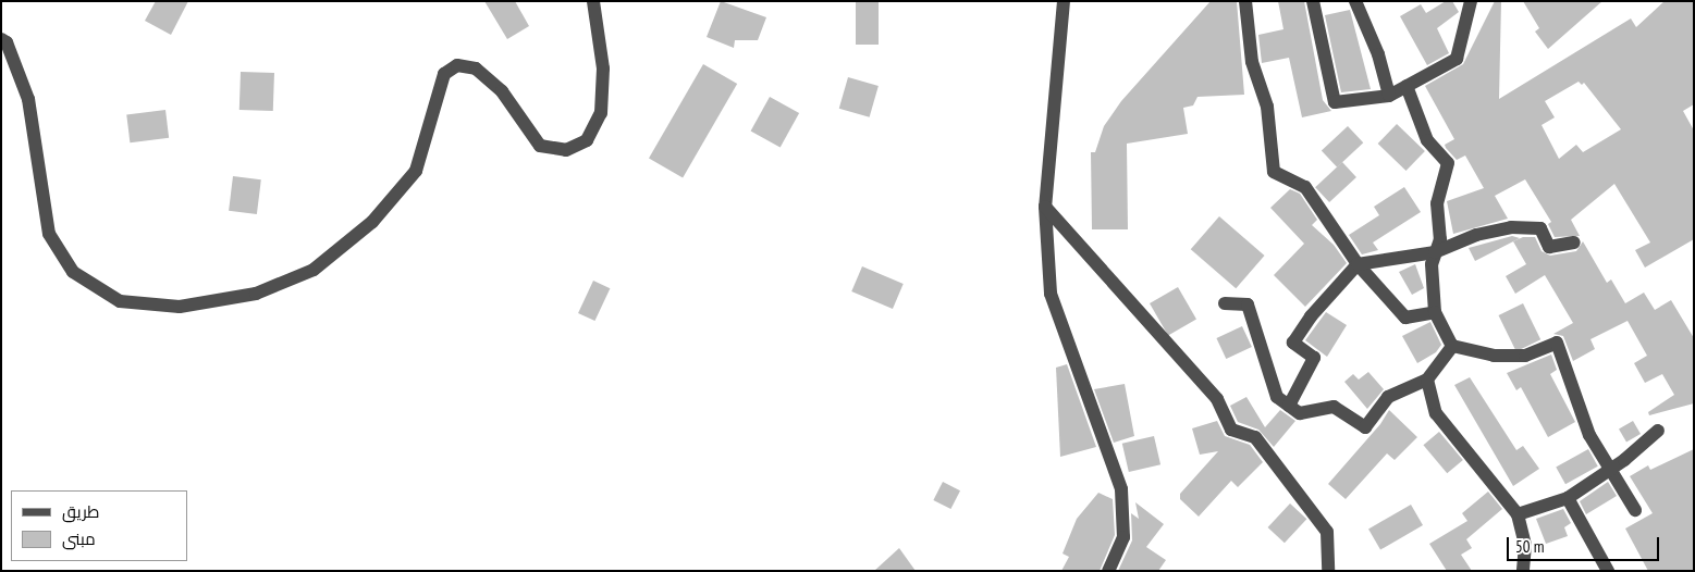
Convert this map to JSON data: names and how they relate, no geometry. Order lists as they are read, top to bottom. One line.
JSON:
{"legend":["طريق","مبنى"],"scale_bar":"50 m"}
